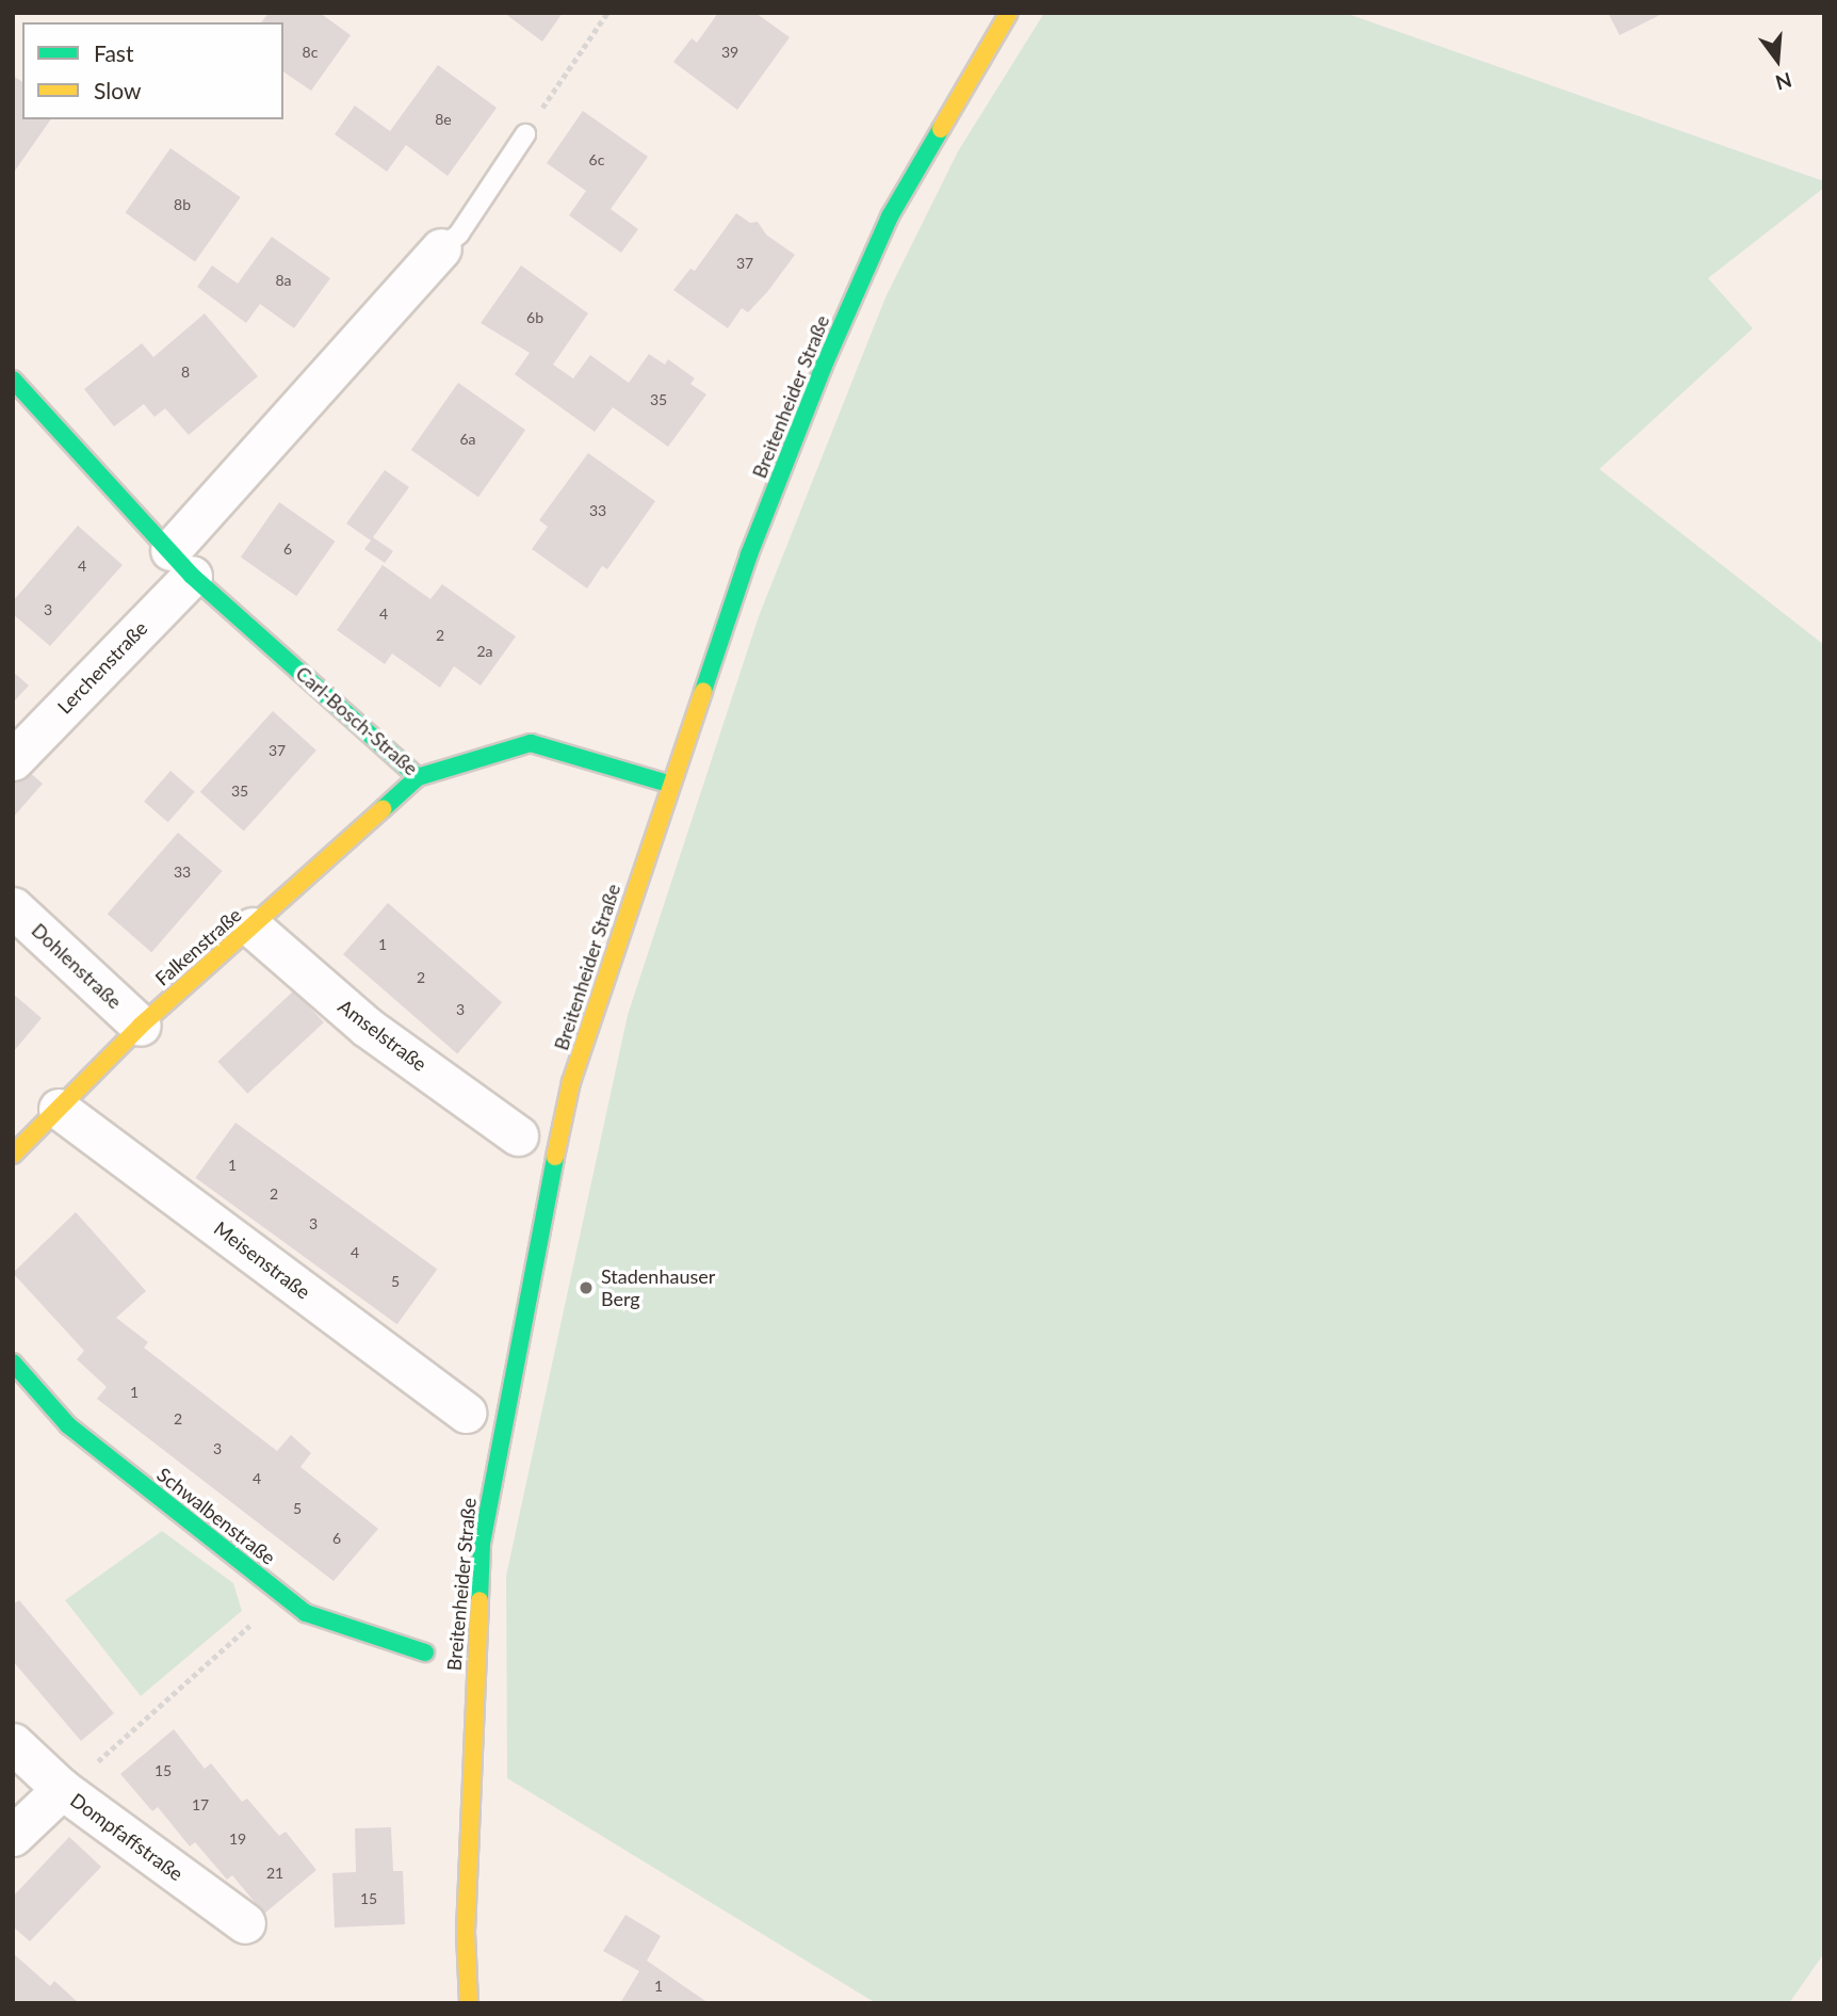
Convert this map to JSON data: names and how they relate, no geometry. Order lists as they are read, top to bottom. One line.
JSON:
{"streets":{"street":["Breitenheider Straße","Lerchenstraße","Carl-Bosch-Straße","Falkenstraße","Dohlenstraße","Amselstraße","Meisenstraße","Schwalbenstraße","Dompfaffstraße"]},"crossings":[["Breitenheider Straße","Carl-Bosch-Straße"],["Lerchenstraße","Carl-Bosch-Straße"],["Carl-Bosch-Straße","Falkenstraße"],["Falkenstraße","Dohlenstraße"],["Falkenstraße","Amselstraße"],["Falkenstraße","Meisenstraße"]],"places":["Stadenhauser Berg"],"house_numbers":["8c","39","8e","6c","8b","37","8a","6b","8","35","6a","33","6","4","3","4","2","2a","37","35","33","1","2","3","1","2","3","4","5","1","2","3","4","5","6","15","17","19","21","15","1"],"legend":["Fast","Slow"],"north":"bottom"}
